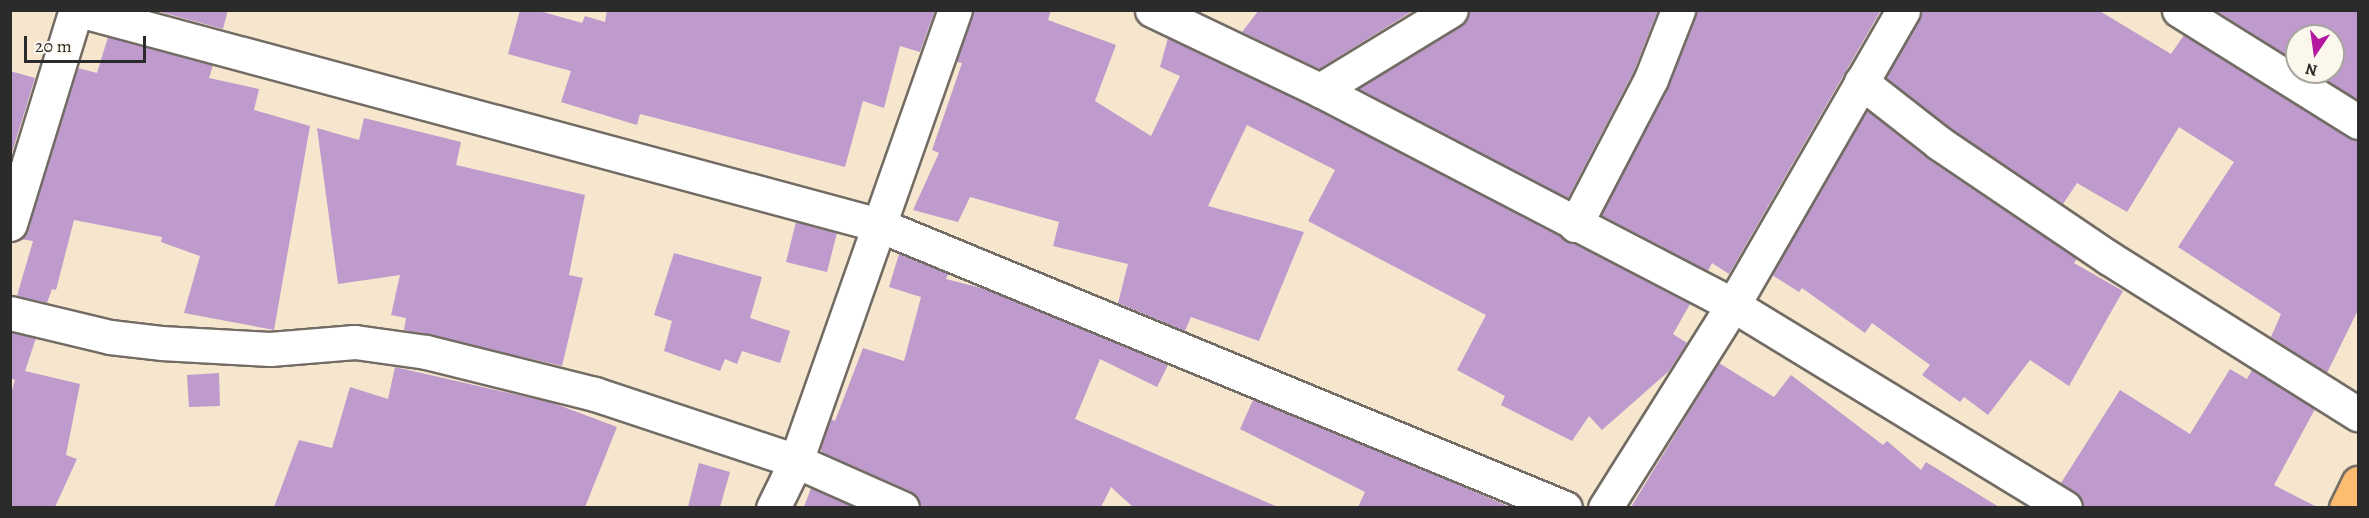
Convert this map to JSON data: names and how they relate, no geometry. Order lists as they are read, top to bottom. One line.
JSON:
{"scale_bar":"20 m","north":"bottom"}
